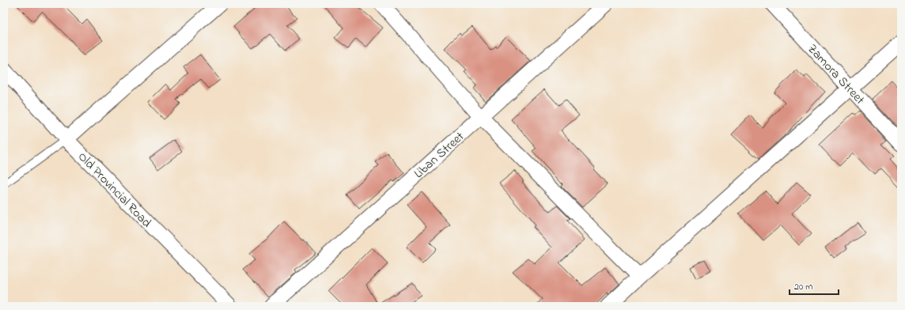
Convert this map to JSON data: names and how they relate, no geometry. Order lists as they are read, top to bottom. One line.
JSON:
{"streets":{"street":["Zamora Street","Liban Street","Old Provincial Road"]},"scale_bar":"20 m"}
